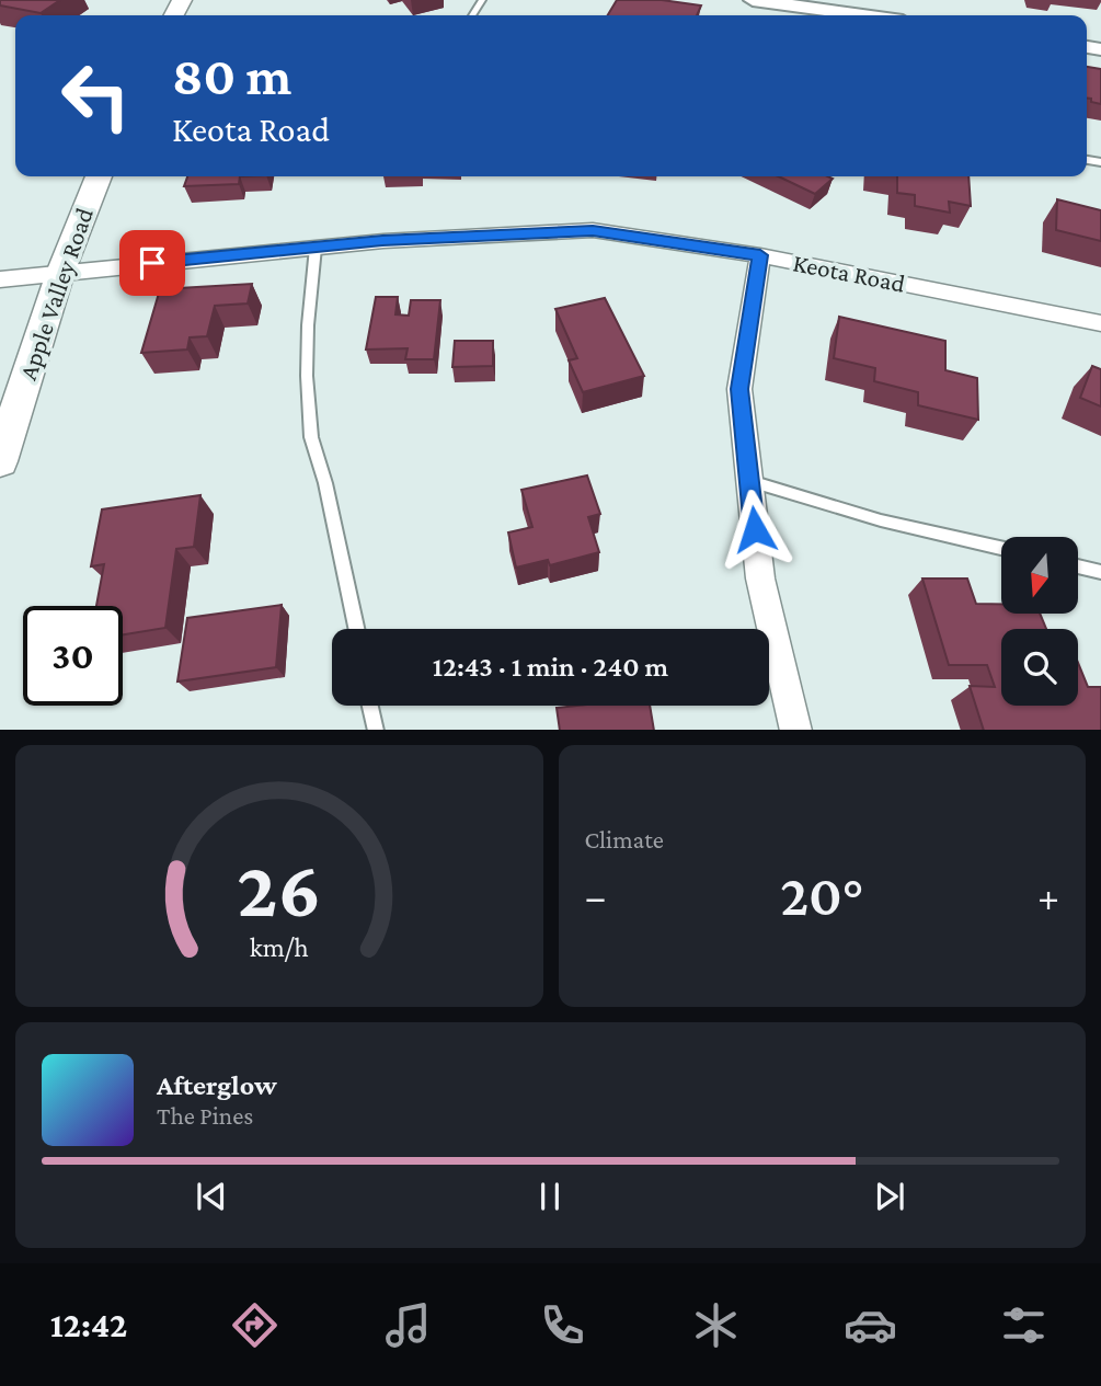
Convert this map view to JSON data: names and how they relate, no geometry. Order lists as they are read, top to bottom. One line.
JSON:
{"streets":{"main road":["Apple Valley Road"],"street":["Keota Road"]},"crossings":[["Keota Road","Apple Valley Road"]],"north":"bottom","page":{"turn":["80 m","Keota Road"],"limit":"30","trip":"12:43 · 1 min · 240 m","tile":"Climate","heat":["−","20°","+"],"song":["Afterglow","The Pines"],"tabs":"12:42","gauge":["26","km/h"]}}
